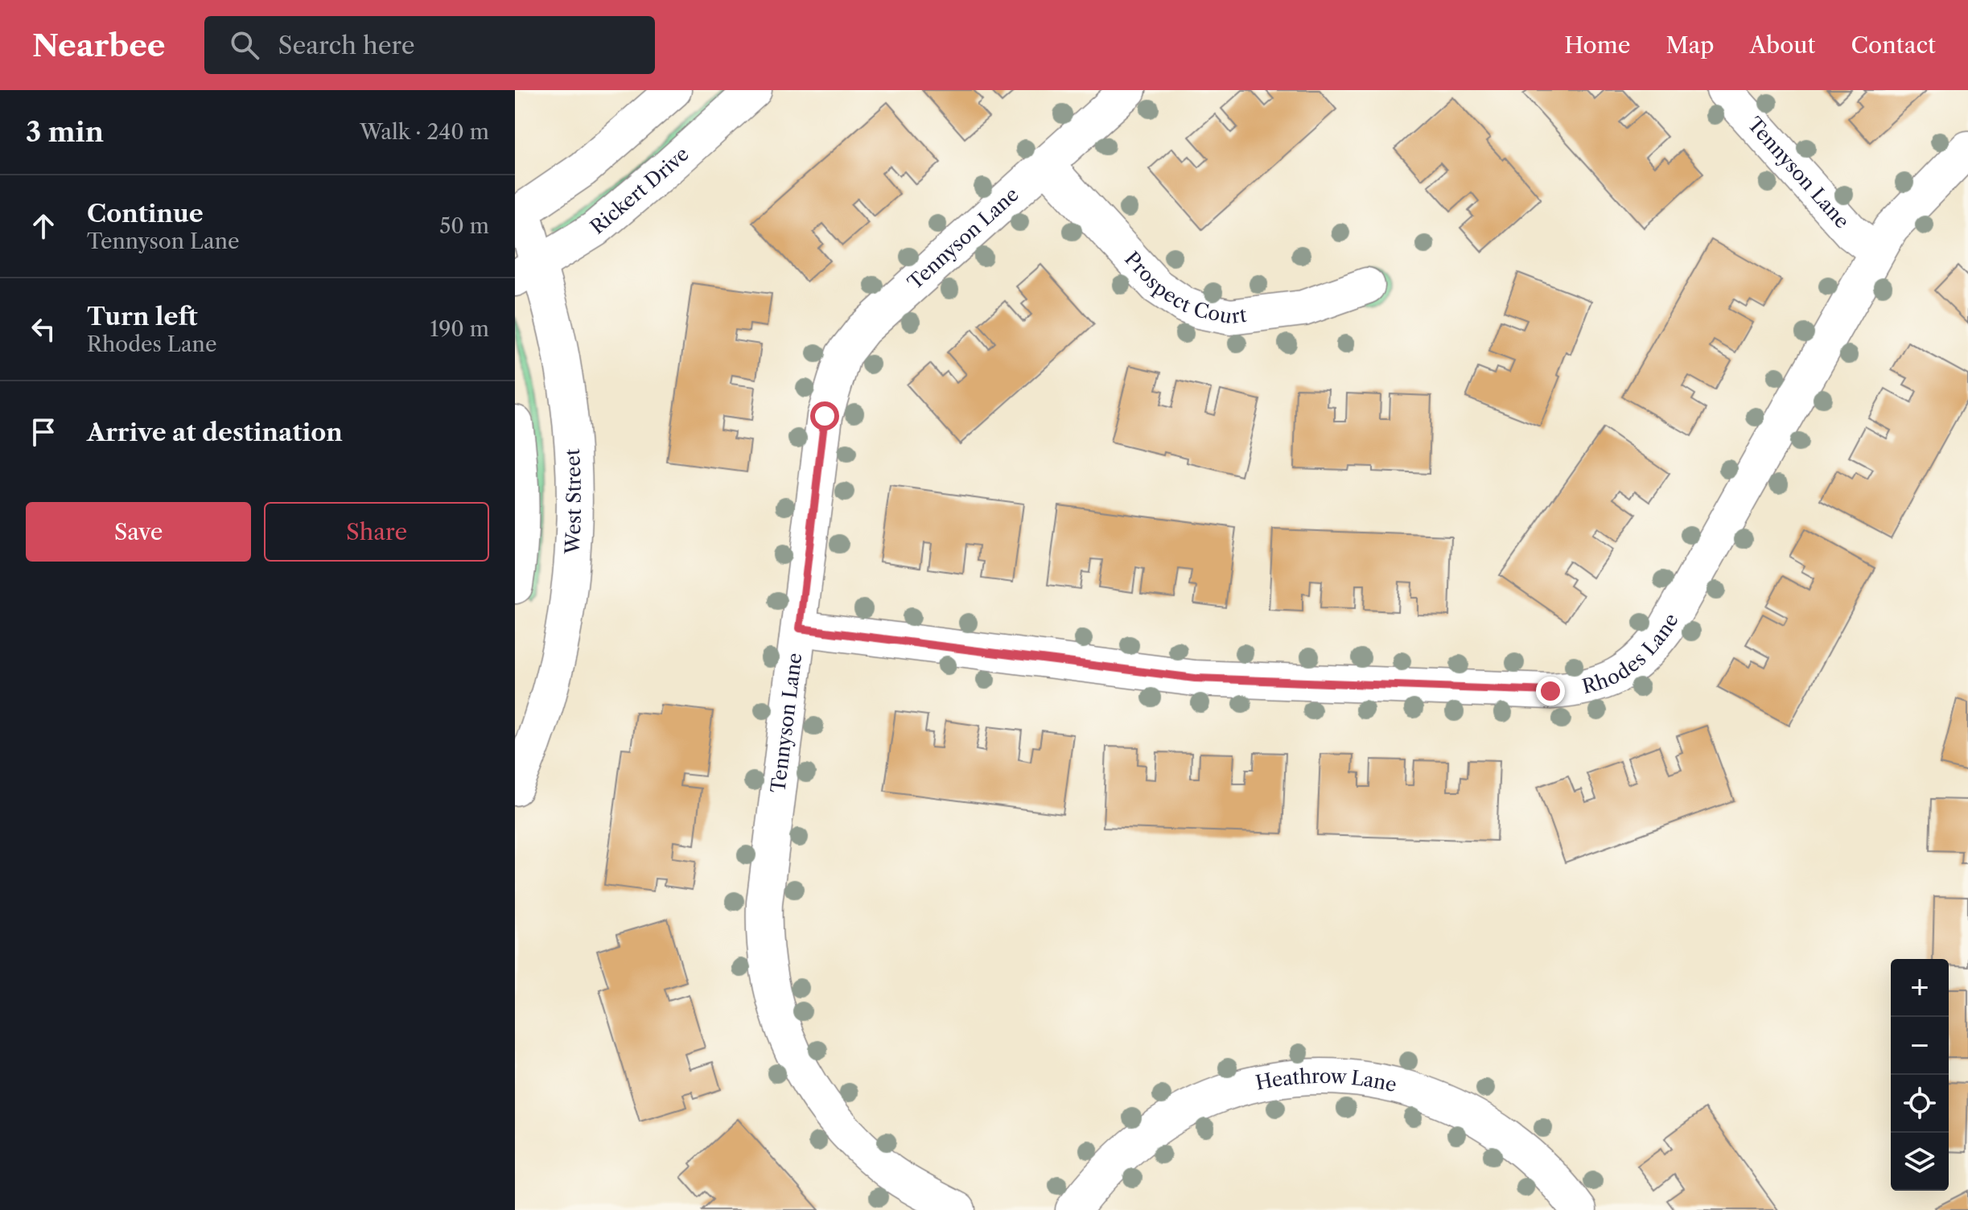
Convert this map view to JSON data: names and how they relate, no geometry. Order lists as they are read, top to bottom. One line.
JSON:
{"streets":{"street":["Tennyson Lane","Rickert Drive","Prospect Court","West Street","Rhodes Lane","Heathrow Lane"]},"crossings":[["Tennyson Lane","Prospect Court"],["Tennyson Lane","Rhodes Lane"],["Rickert Drive","West Street"]],"page":{"header":"Nearbee","search":"Search here","nav":["Home","Map","About","Contact"],"heading":["3 min","Walk · 240 m"],"list":[["Continue","Tennyson Lane","50 m"],["Turn left","Rhodes Lane","190 m"],"Arrive at destination"],"buttons":["Save","Share"],"map_buttons":["+","−"]}}
